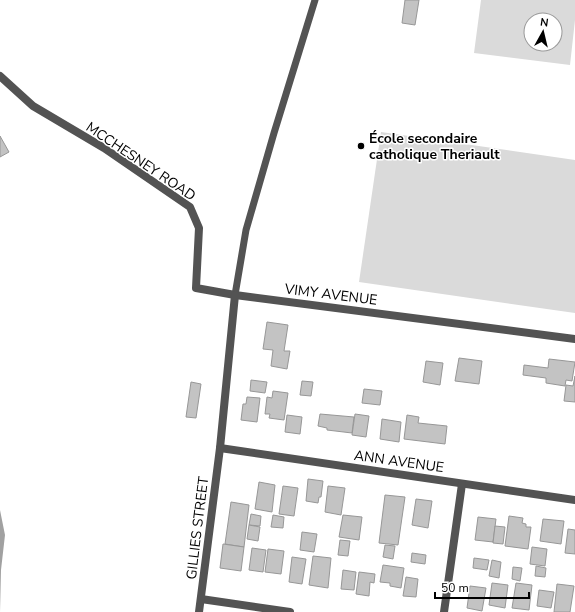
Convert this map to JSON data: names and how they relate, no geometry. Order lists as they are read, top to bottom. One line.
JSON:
{"streets":{"street":["MCCHESNEY ROAD","VIMY AVENUE","ANN AVENUE","GILLIES STREET"]},"crossings":[["MCCHESNEY ROAD","VIMY AVENUE"],["ANN AVENUE","GILLIES STREET"]],"places":["École secondaire catholique Theriault"],"scale_bar":"50 m","north":"top"}
